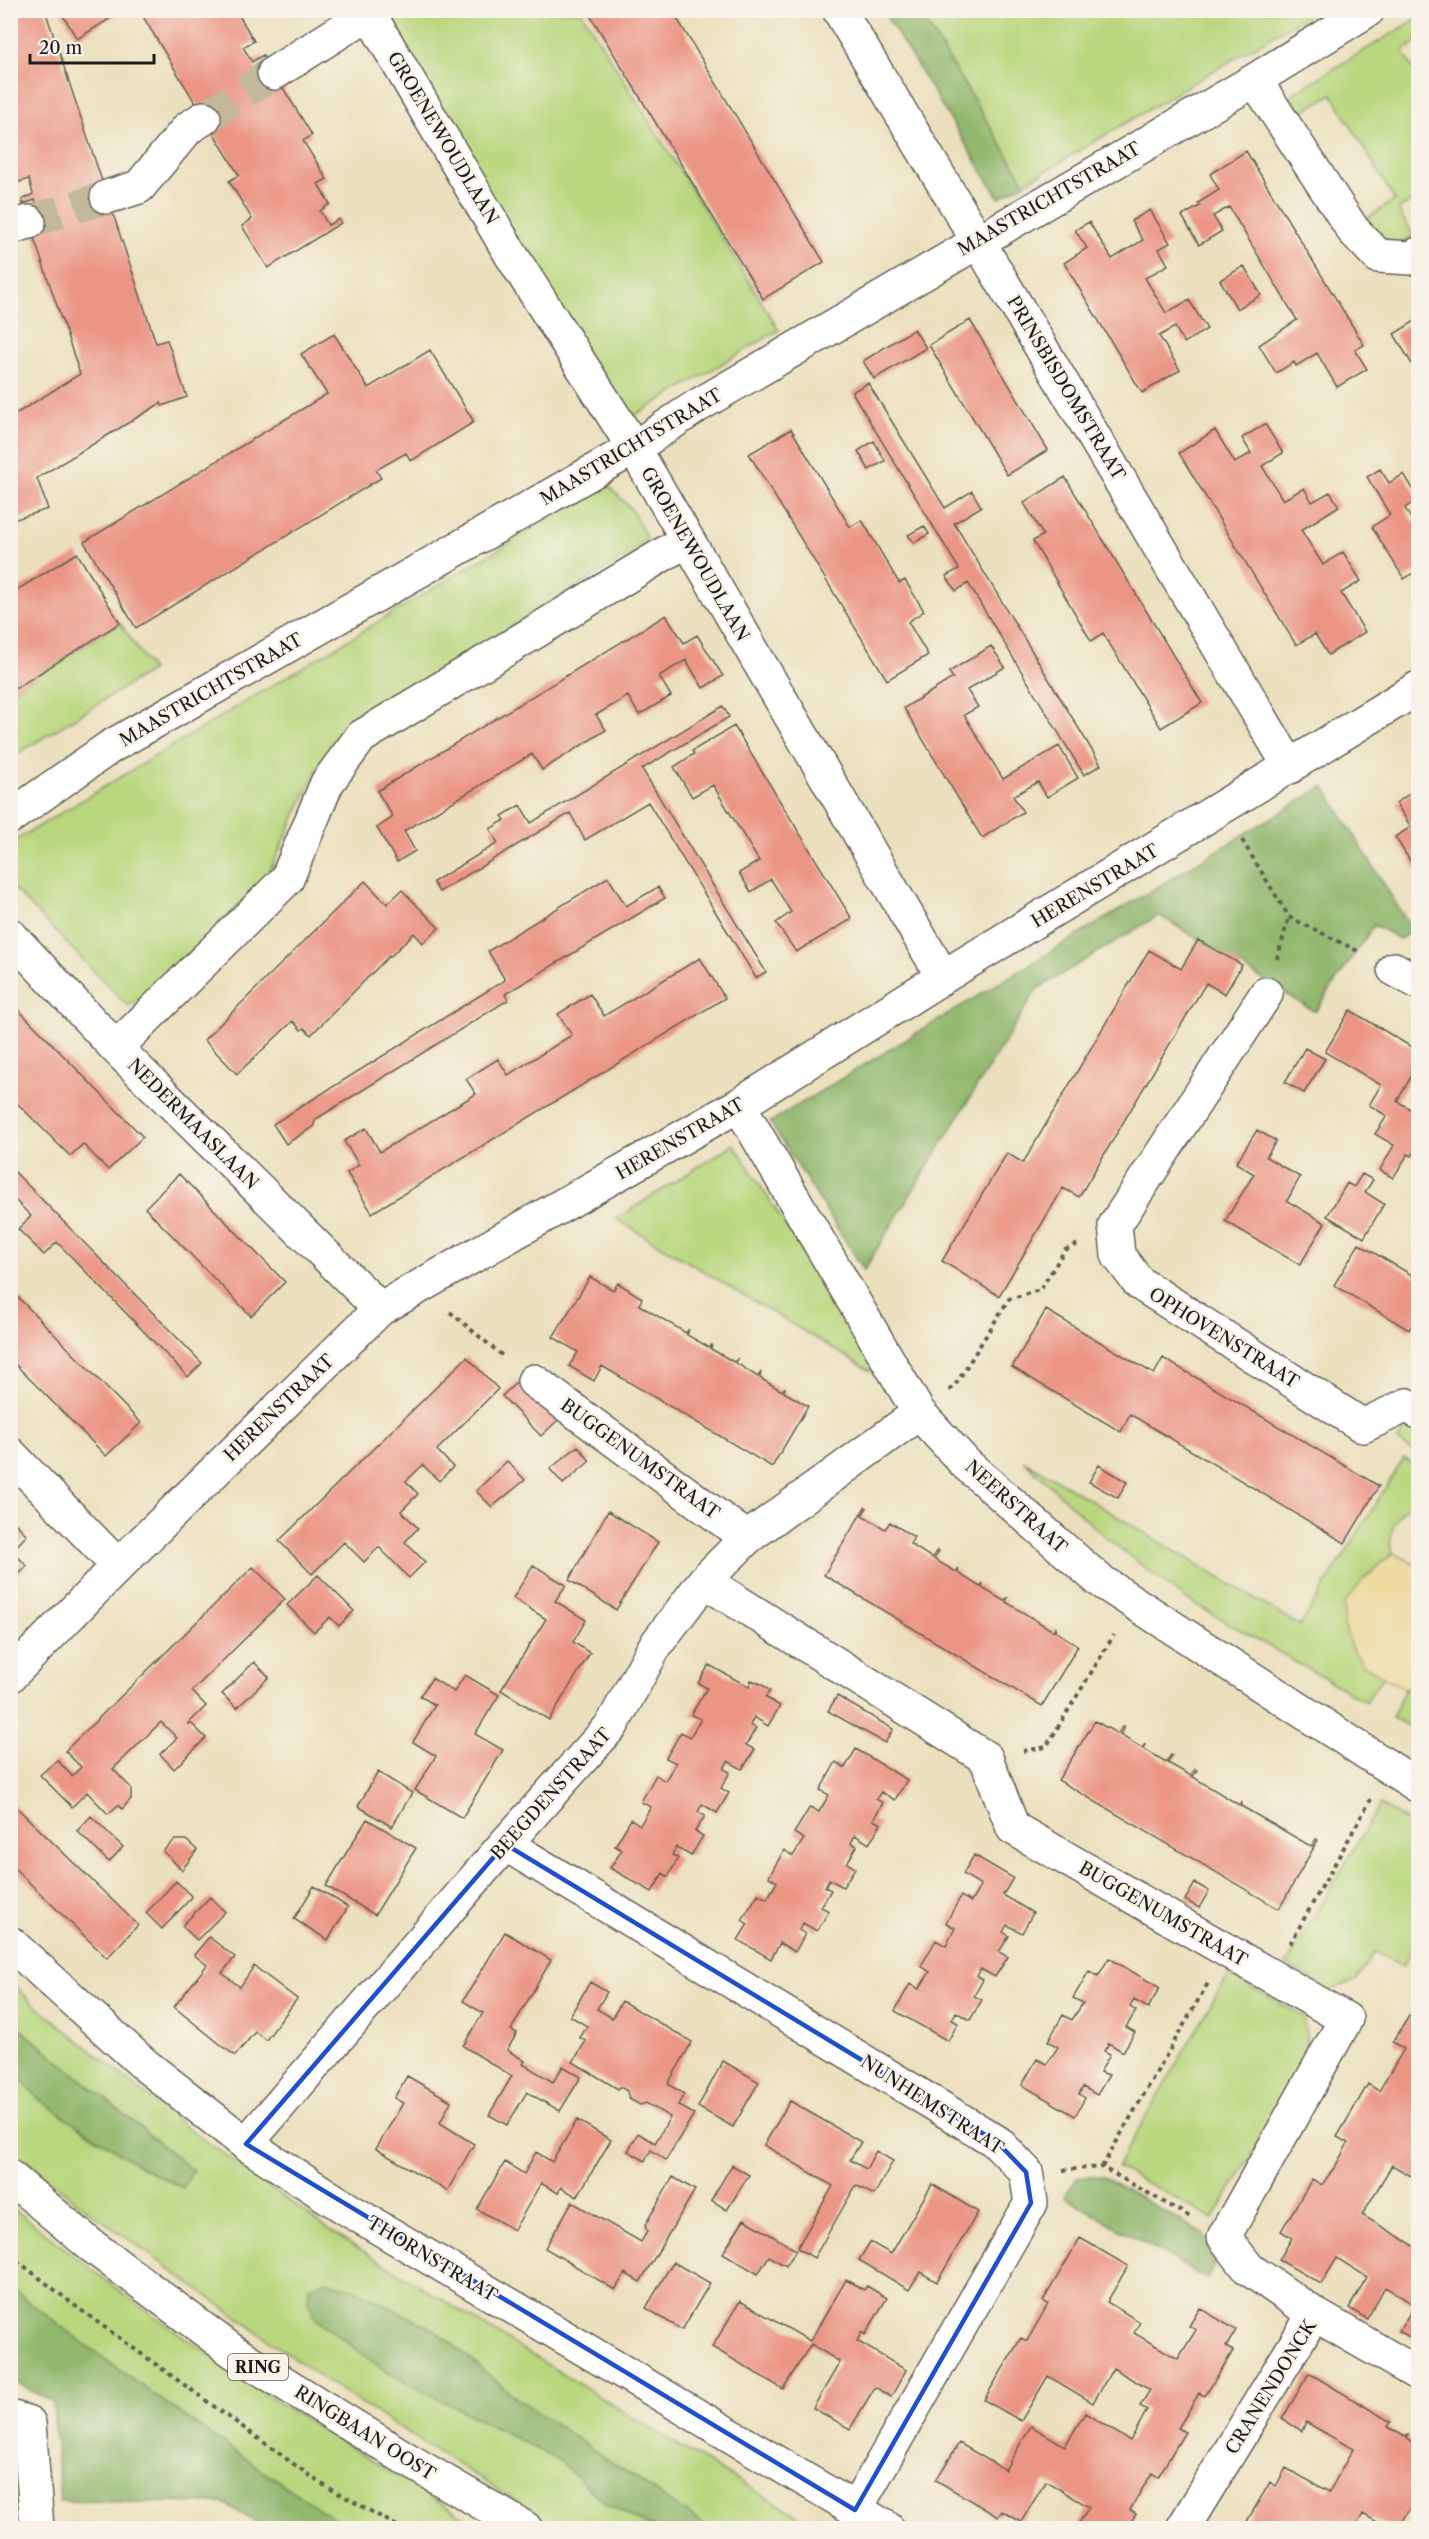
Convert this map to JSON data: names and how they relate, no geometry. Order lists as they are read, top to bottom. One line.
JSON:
{"streets":{"street":["GROENEWOUDLAAN","MAASTRICHTSTRAAT","PRINSBISDOMSTRAAT","HERENSTRAAT","NEDERMAASLAAN","OPHOVENSTRAAT","BUGGENUMSTRAAT","NEERSTRAAT","BEEGDENSTRAAT","NUNHEMSTRAAT","THORNSTRAAT","RING","CRANENDONCK","RINGBAAN OOST"]},"crossings":[["GROENEWOUDLAAN","MAASTRICHTSTRAAT"],["GROENEWOUDLAAN","HERENSTRAAT"],["MAASTRICHTSTRAAT","PRINSBISDOMSTRAAT"],["PRINSBISDOMSTRAAT","HERENSTRAAT"],["HERENSTRAAT","NEDERMAASLAAN"],["HERENSTRAAT","NEERSTRAAT"],["BUGGENUMSTRAAT","BEEGDENSTRAAT"],["NEERSTRAAT","BEEGDENSTRAAT"],["BEEGDENSTRAAT","NUNHEMSTRAAT"],["BEEGDENSTRAAT","THORNSTRAAT"]],"scale_bar":"20 m"}
